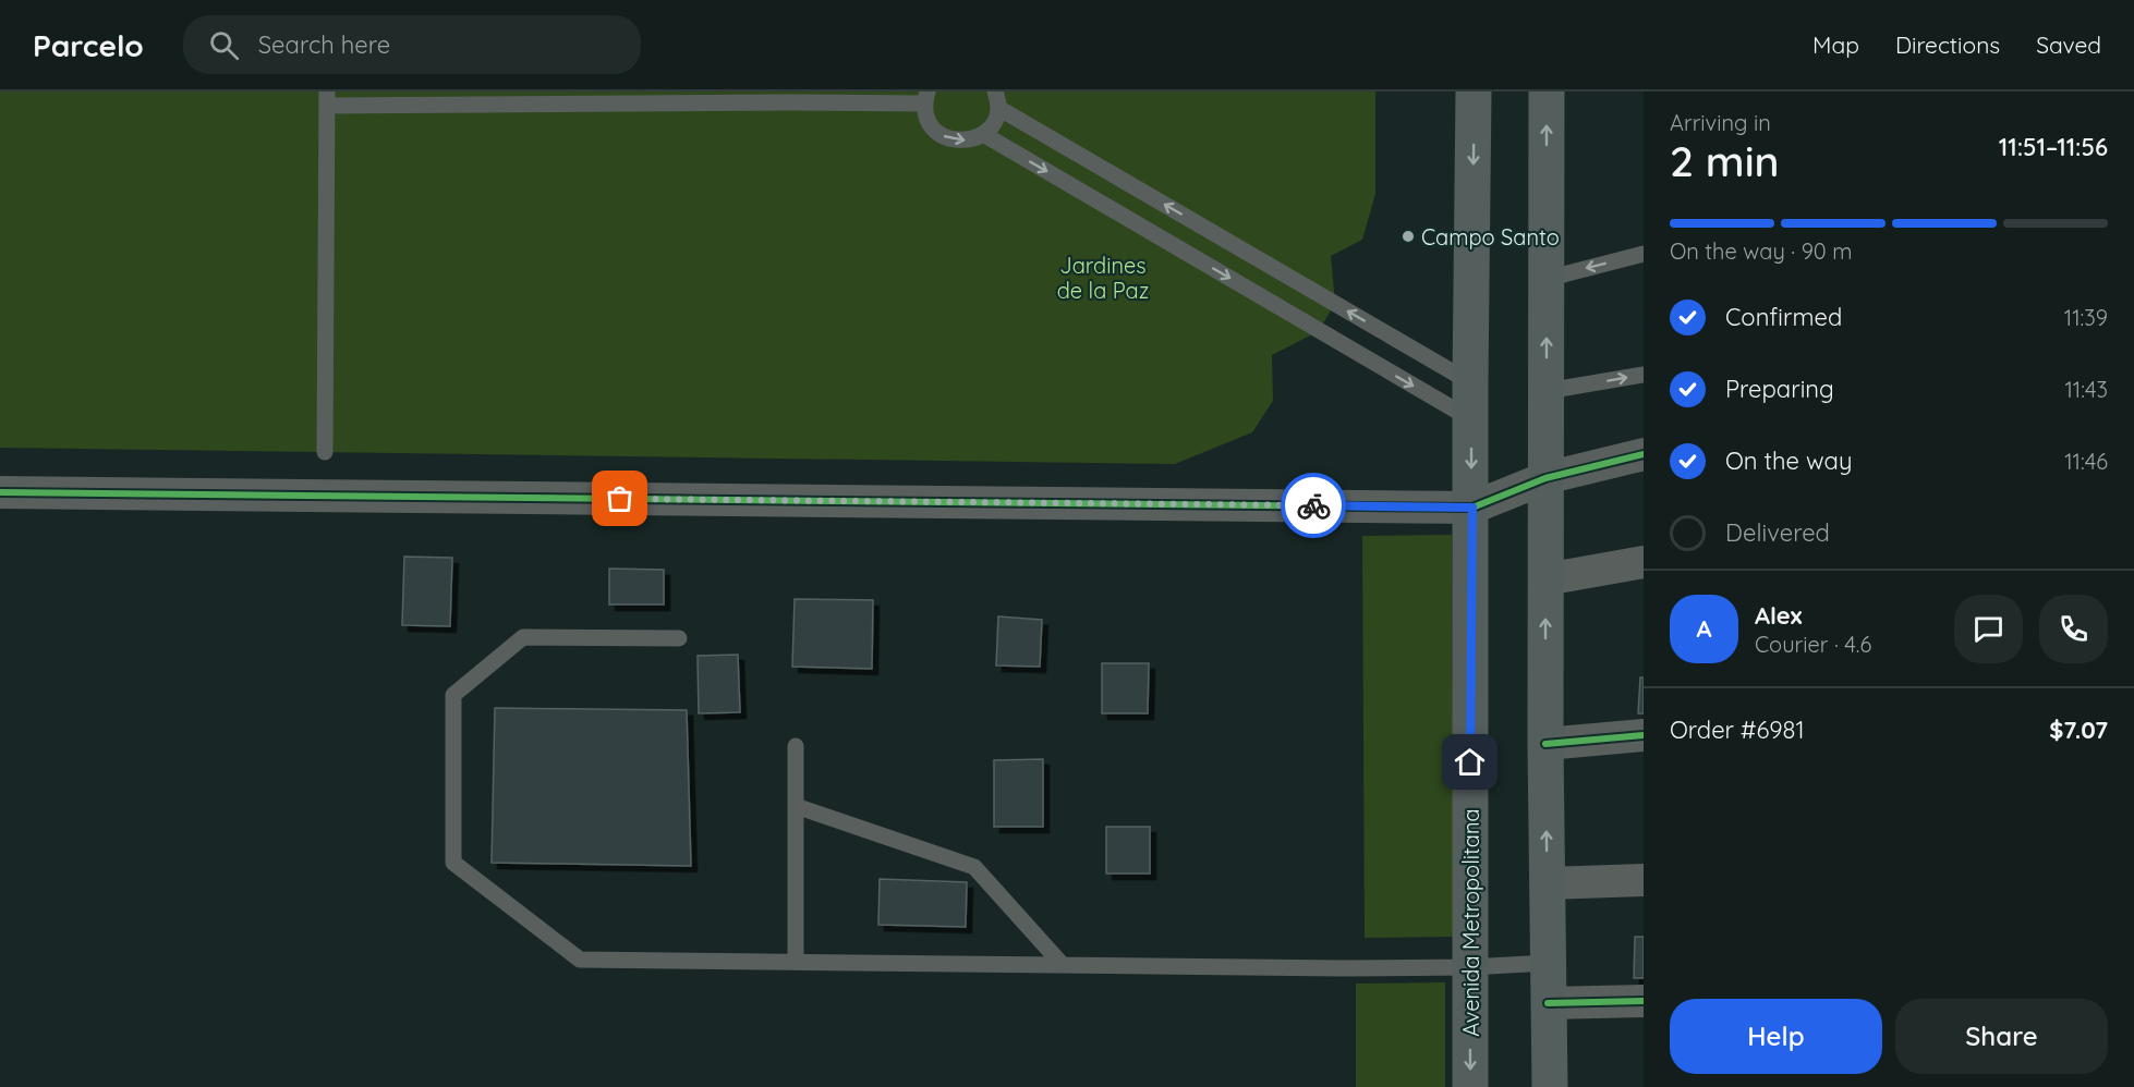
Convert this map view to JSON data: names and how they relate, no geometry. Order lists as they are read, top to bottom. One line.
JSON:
{"streets":{"highway":["Avenida Metropolitana"]},"parks":["Jardines de la Paz"],"places":["Campo Santo"],"page":{"header":"Parcelo","search":"Search here","nav":["Map","Directions","Saved"],"heading":["2 min","Arriving in","11:51–11:56"],"panel":["Alex","Courier · 4.6","Order #6981","$7.07"],"bar":"On the way · 90 m","list":[["Confirmed","11:39"],["Preparing","11:43"],["On the way","11:46"],"Delivered"],"round":"A","buttons":["Help","Share"]}}
